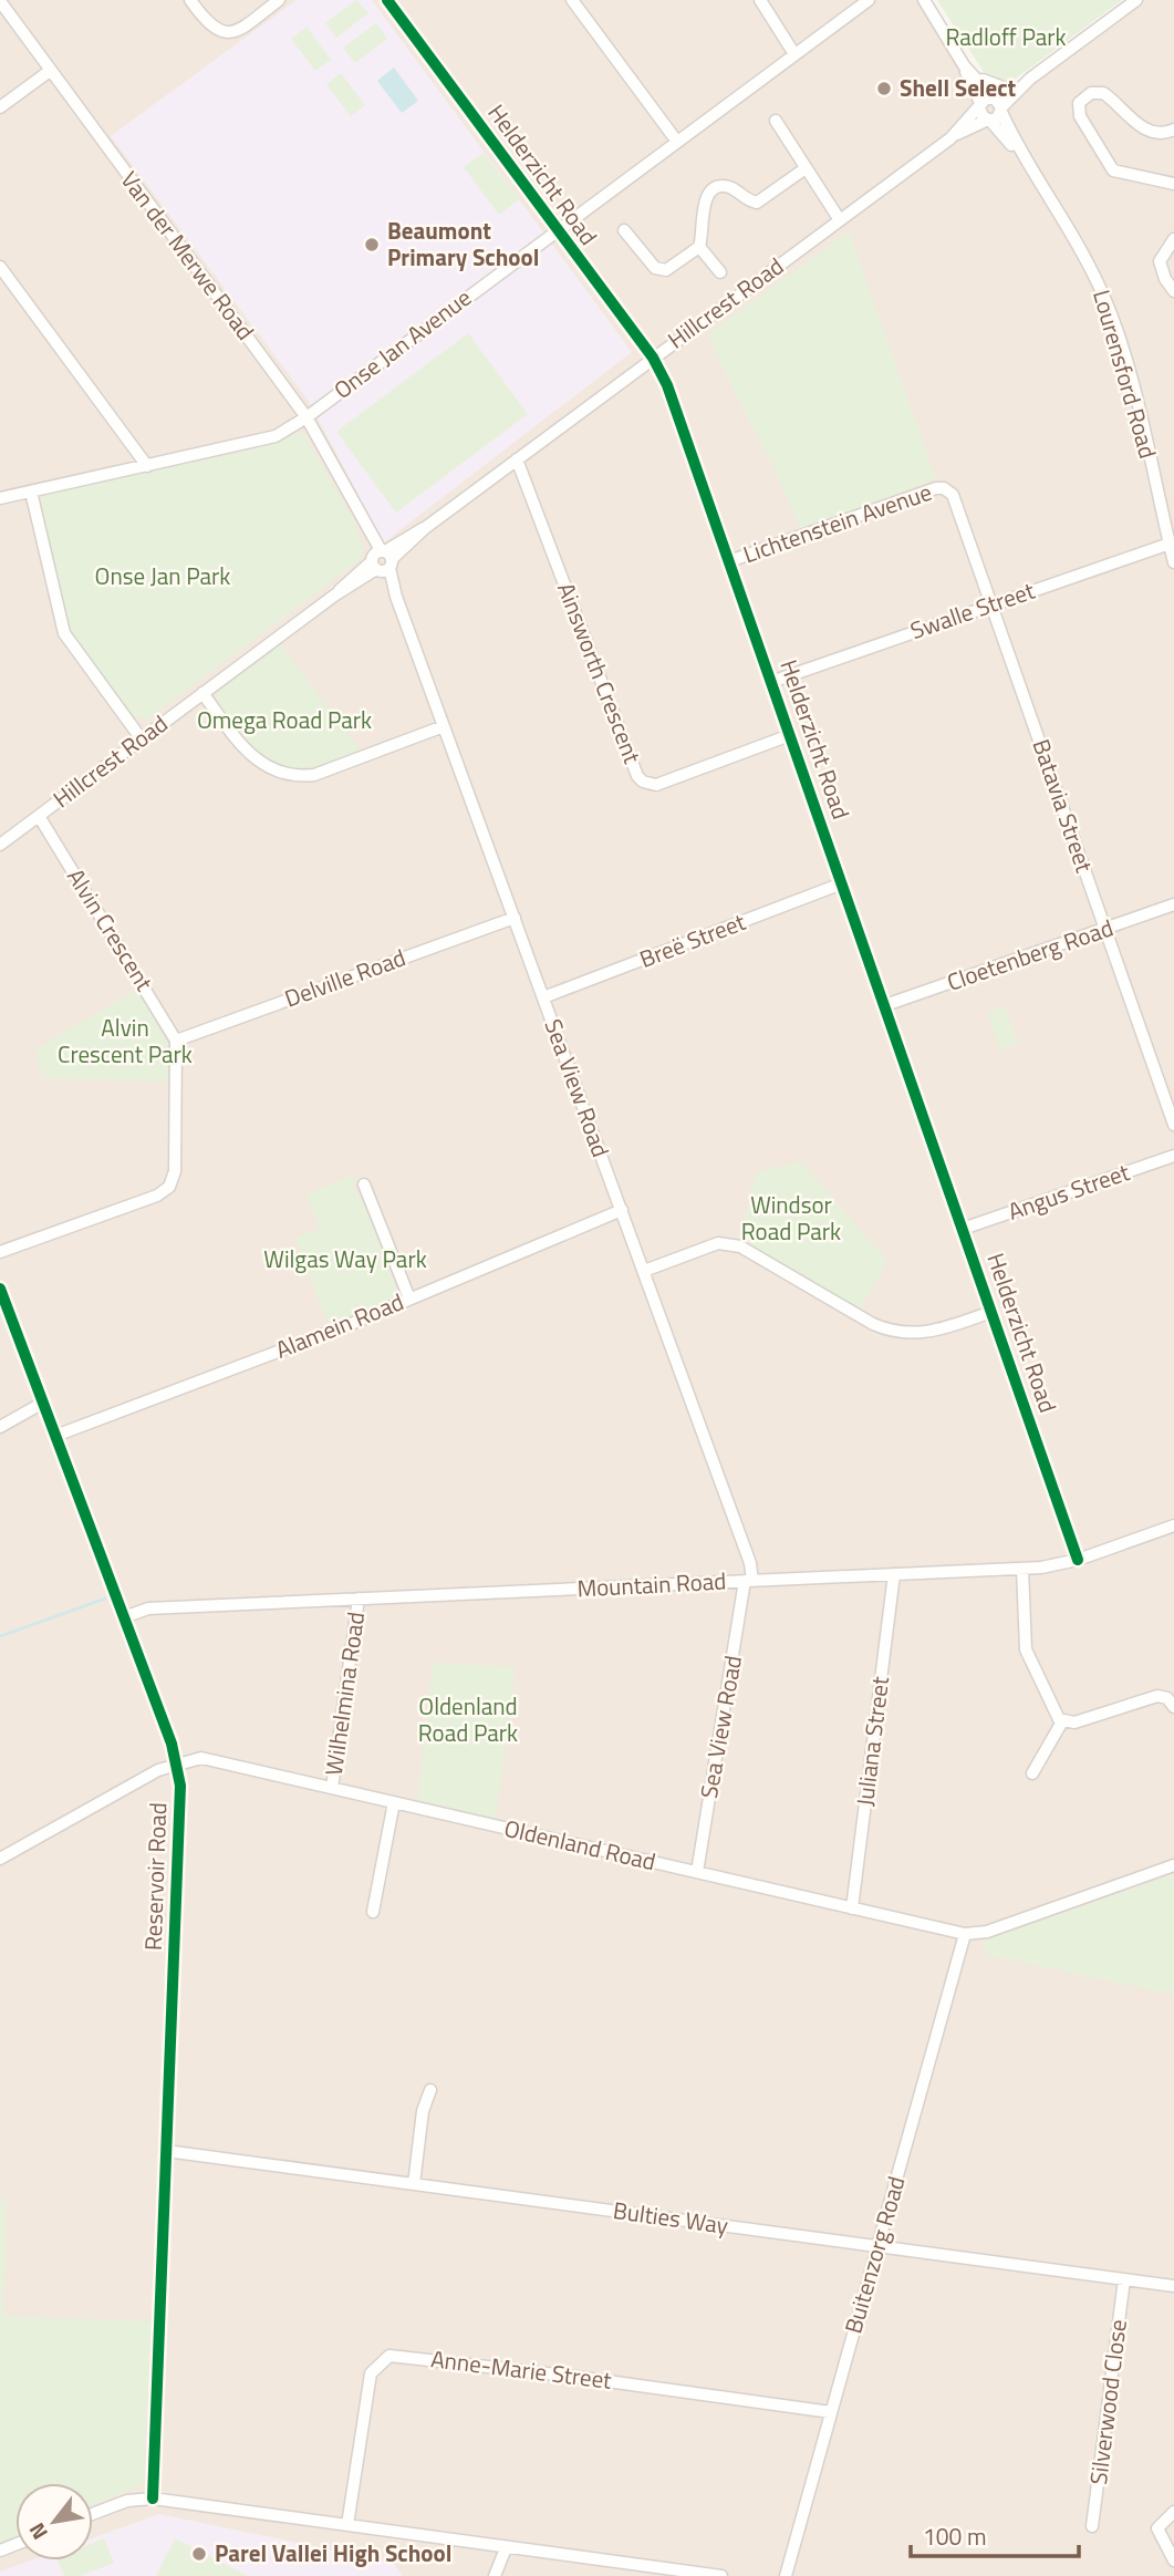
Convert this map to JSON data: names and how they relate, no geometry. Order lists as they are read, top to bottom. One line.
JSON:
{"streets":{"street":["Helderzicht Road","Van der Merwe Road","Hillcrest Road","Onse Jan Avenue","Lourensford Road","Lichtenstein Avenue","Swalle Street","Ainsworth Crescent","Batavia Street","Alvin Crescent","Breë Street","Cloetenberg Road","Delville Road","Sea View Road","Angus Street","Alamein Road","Mountain Road","Wilhelmina Road","Juliana Street","Oldenland Road","Reservoir Road","Bulties Way","Buitenzorg Road","Anne-Marie Street","Silverwood Close"]},"crossings":[["Helderzicht Road","Hillcrest Road"],["Helderzicht Road","Onse Jan Avenue"],["Helderzicht Road","Lichtenstein Avenue"],["Helderzicht Road","Swalle Street"],["Helderzicht Road","Ainsworth Crescent"],["Helderzicht Road","Breë Street"],["Helderzicht Road","Cloetenberg Road"],["Helderzicht Road","Angus Street"],["Helderzicht Road","Mountain Road"],["Van der Merwe Road","Hillcrest Road"],["Van der Merwe Road","Onse Jan Avenue"],["Van der Merwe Road","Sea View Road"],["Hillcrest Road","Lourensford Road"],["Hillcrest Road","Ainsworth Crescent"],["Hillcrest Road","Alvin Crescent"],["Hillcrest Road","Sea View Road"],["Lourensford Road","Swalle Street"],["Lichtenstein Avenue","Batavia Street"],["Swalle Street","Batavia Street"],["Batavia Street","Cloetenberg Road"],["Alvin Crescent","Delville Road"],["Breë Street","Sea View Road"],["Delville Road","Sea View Road"],["Sea View Road","Alamein Road"],["Sea View Road","Mountain Road"],["Sea View Road","Oldenland Road"],["Alamein Road","Reservoir Road"],["Mountain Road","Wilhelmina Road"],["Mountain Road","Juliana Street"],["Mountain Road","Reservoir Road"],["Wilhelmina Road","Oldenland Road"],["Juliana Street","Oldenland Road"],["Oldenland Road","Reservoir Road"],["Oldenland Road","Buitenzorg Road"],["Reservoir Road","Bulties Way"],["Bulties Way","Buitenzorg Road"],["Bulties Way","Silverwood Close"],["Buitenzorg Road","Anne-Marie Street"]],"parks":["Radloff Park","Onse Jan Park","Omega Road Park","Alvin Crescent Park","Windsor Road Park","Wilgas Way Park","Oldenland Road Park"],"places":["Shell Select","Beaumont Primary School","Parel Vallei High School"],"scale_bar":"100 m","north":"bottom left"}
